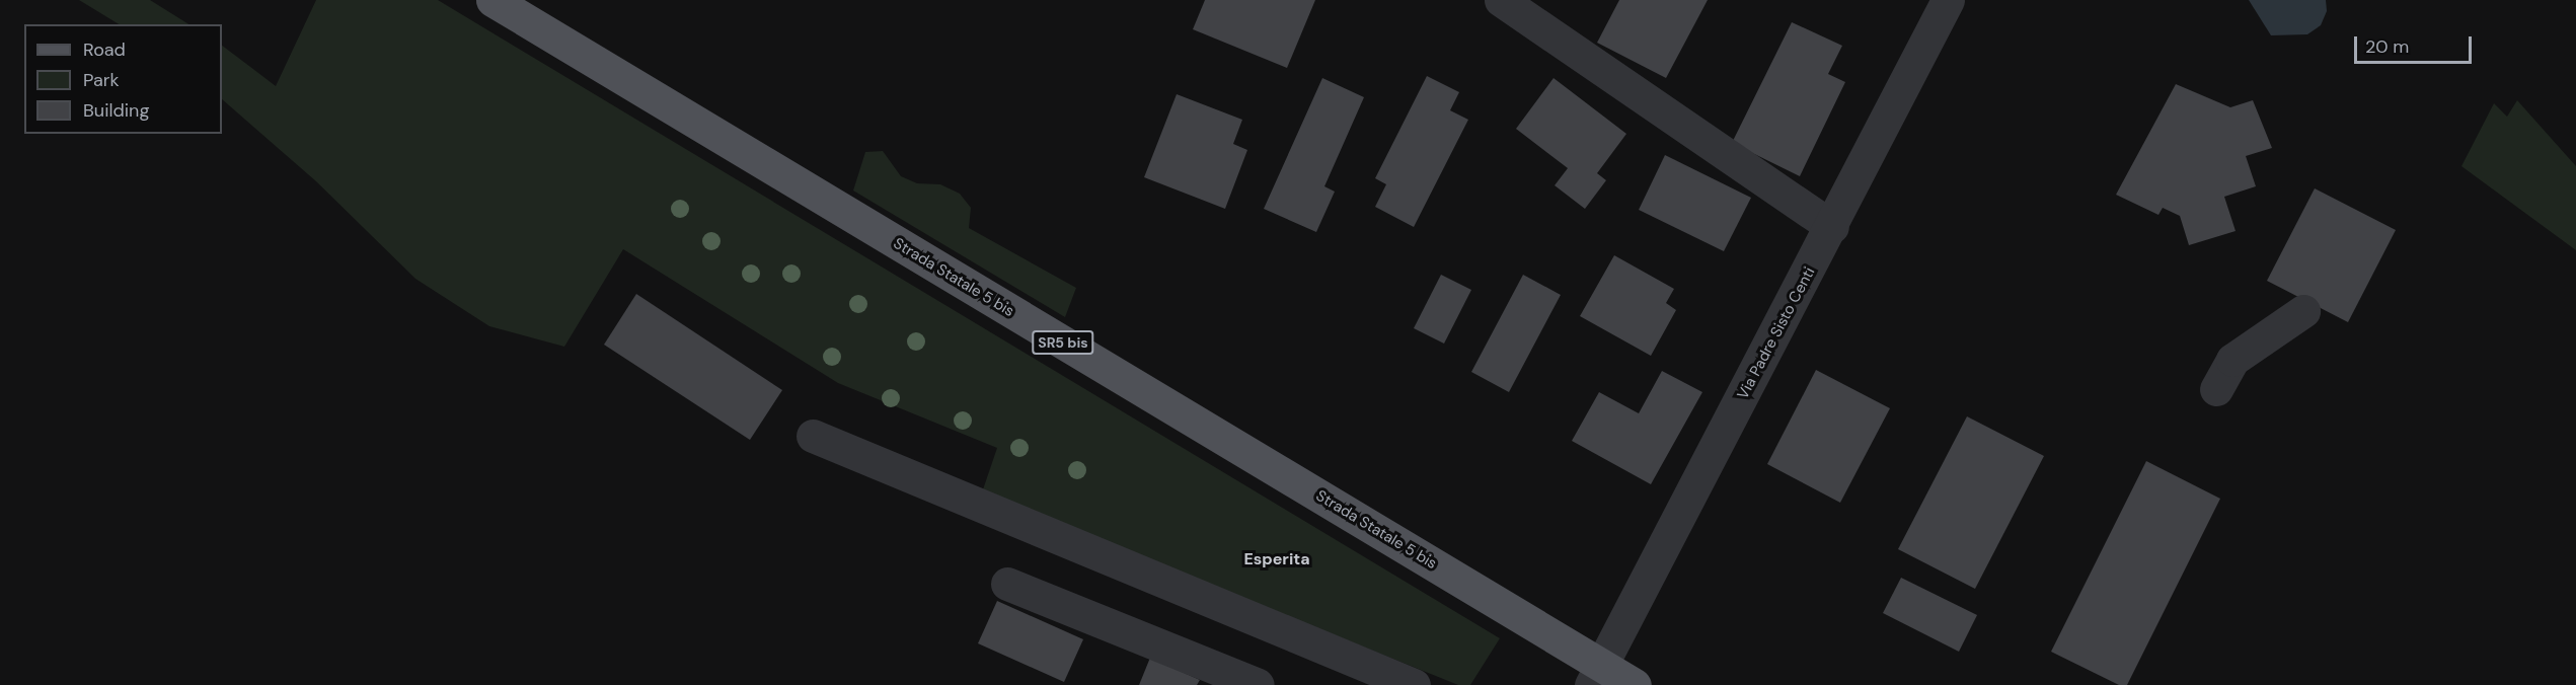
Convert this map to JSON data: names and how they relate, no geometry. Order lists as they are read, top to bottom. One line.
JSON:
{"streets":{"main road":["Strada Statale 5 bis","SR5 bis"],"street":["Via Padre Sisto Centi"]},"crossings":[["Strada Statale 5 bis","Via Padre Sisto Centi"]],"districts":["Esperita"],"legend":["Road","Park","Building"],"scale_bar":"20 m"}
